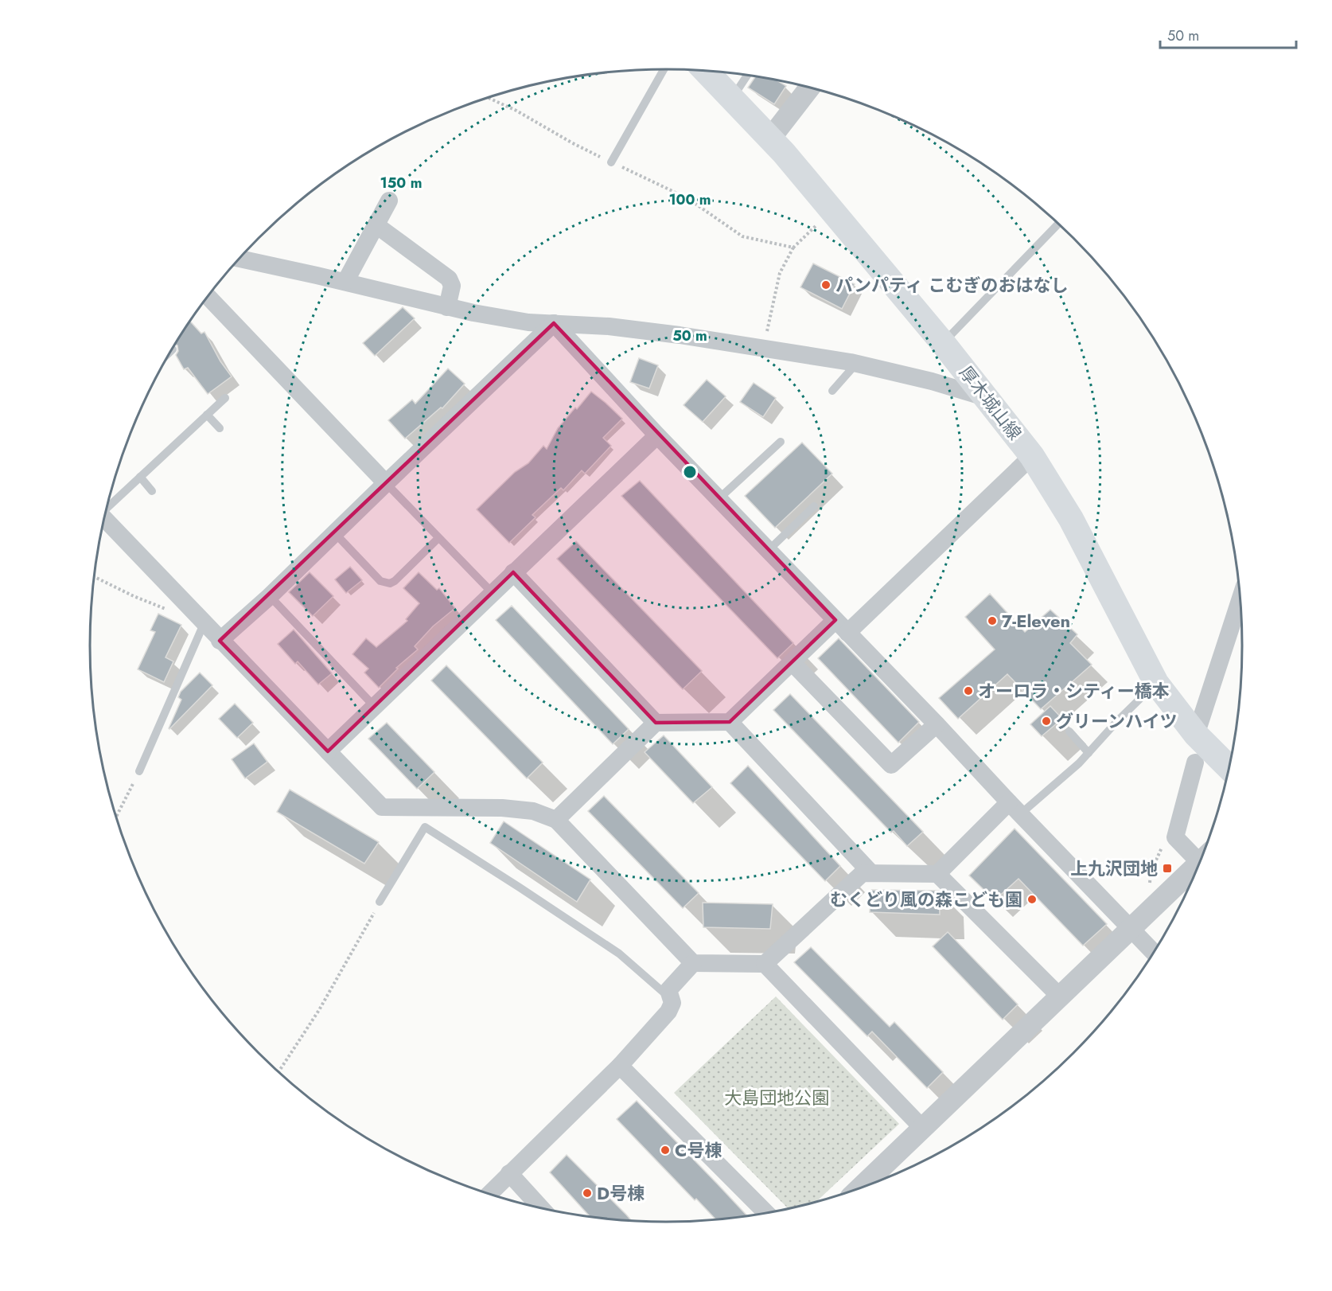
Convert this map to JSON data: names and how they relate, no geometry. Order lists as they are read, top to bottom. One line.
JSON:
{"streets":{"main road":["厚木城山線"]},"parks":["大島団地公園"],"places":{"other":["パンパティ こむぎのおはなし","7-Eleven","オーロラ・シティー橋本","グリーンハイツ","むくどり風の森こども園","C号棟","D号棟"],"transit":["上九沢団地"]},"scale_bar":"50 m","rings":["150 m","100 m","50 m"]}
